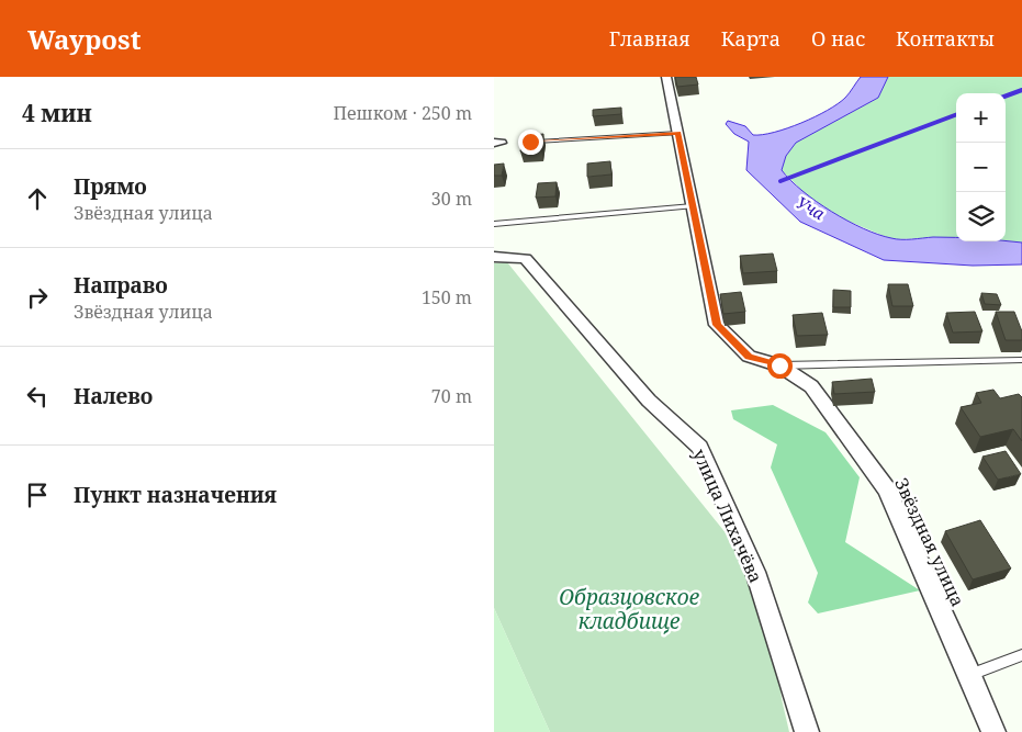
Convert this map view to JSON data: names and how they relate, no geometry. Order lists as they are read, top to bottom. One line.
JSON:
{"streets":{"street":["улица Лихачёва","Звёздная улица"]},"water":["Уча"],"parks":["Образцовское кладбище"],"page":{"header":"Waypost","nav":["Главная","Карта","О нас","Контакты"],"heading":["4 мин","Пешком · 250 m"],"map_buttons":["+","−"],"list":[["Прямо","Звёздная улица","30 m"],["Направо","Звёздная улица","150 m"],["Налево","70 m"],"Пункт назначения"]}}
